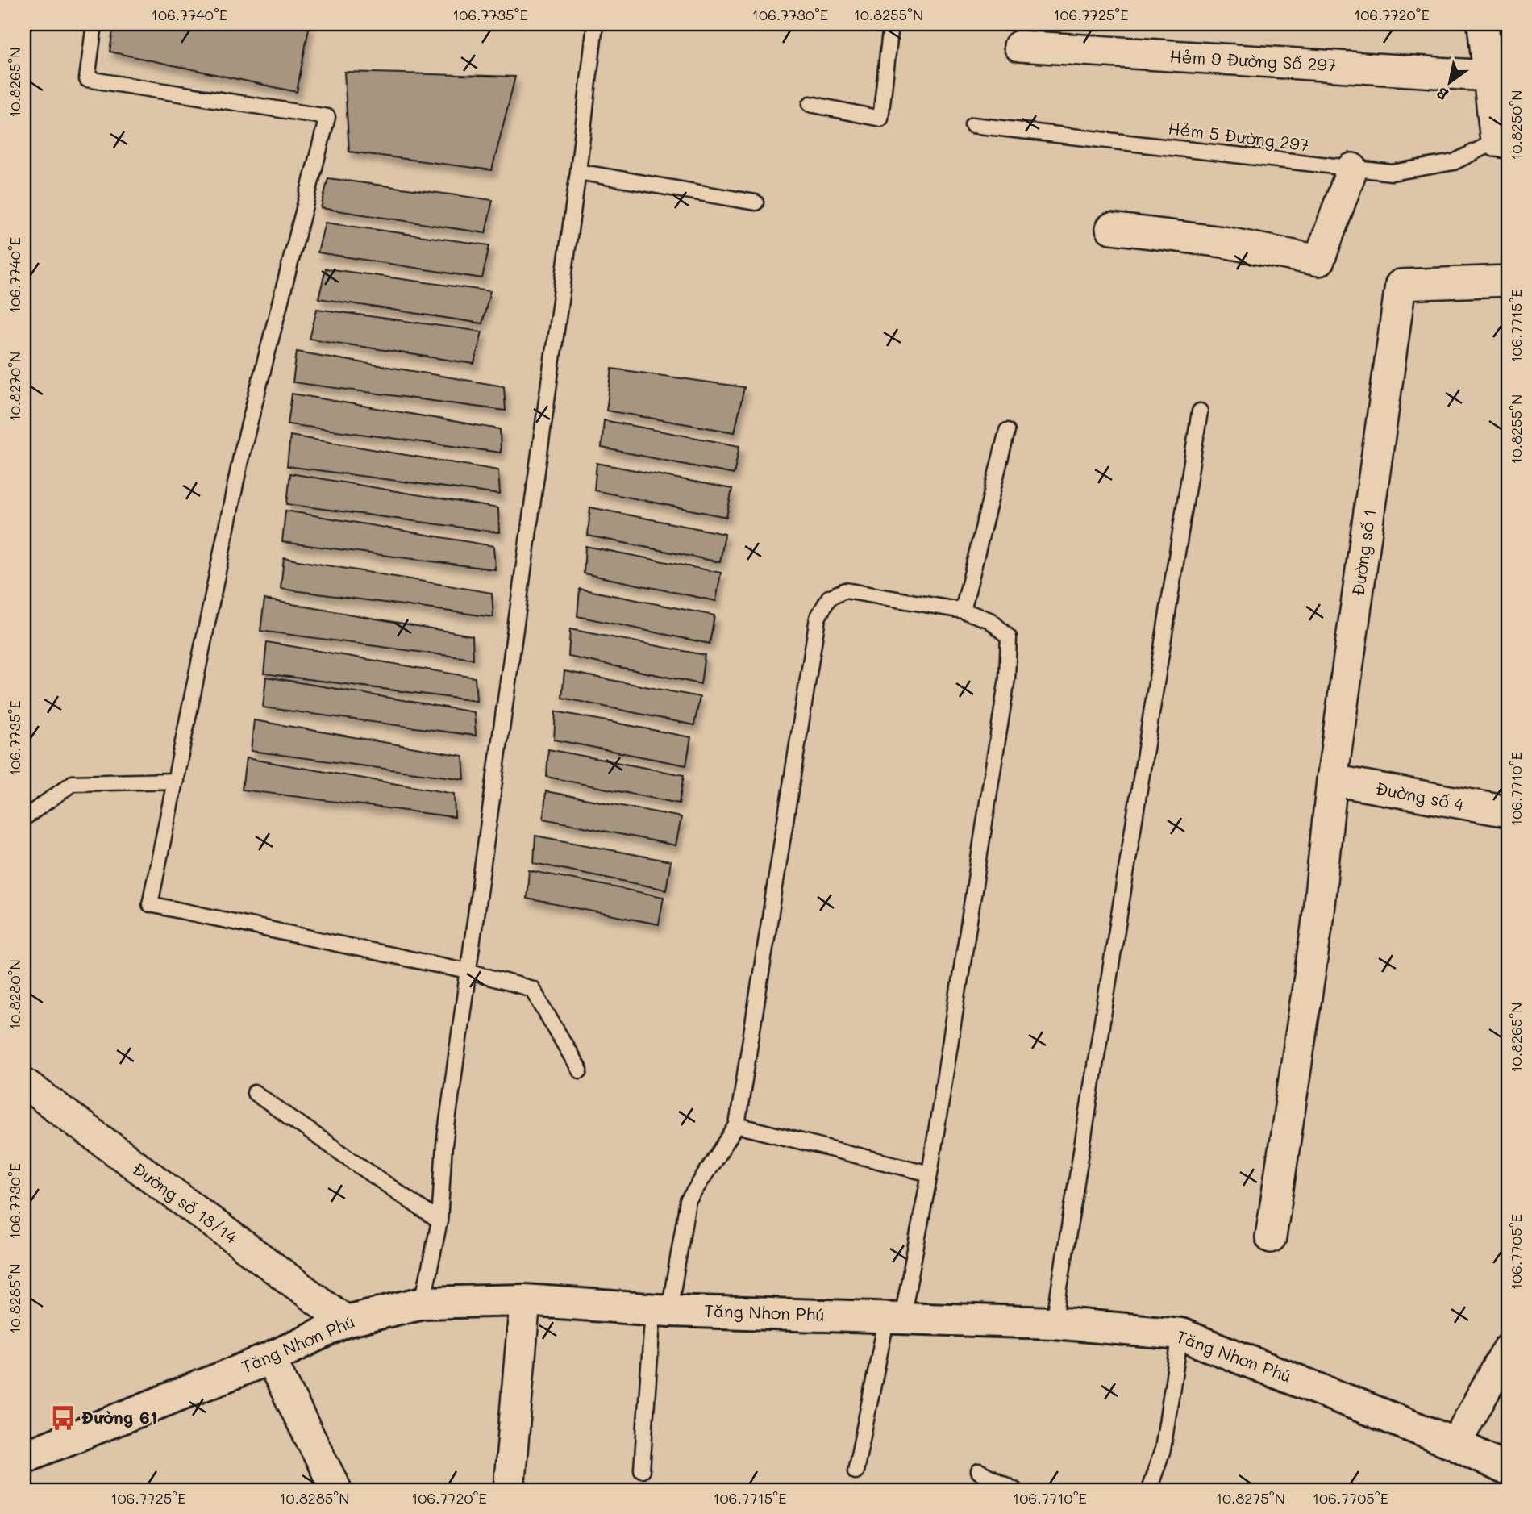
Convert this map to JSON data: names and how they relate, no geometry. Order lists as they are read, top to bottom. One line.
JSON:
{"streets":{"street":["Hẻm 9 Đường Số 297","Đường số 1","Đường số 4","Đường số 18/14","Tăng Nhơn Phú"],"lane":["Hẻm 5 Đường 297"]},"crossings":[["Đường số 1","Đường số 4"],["Đường số 18/14","Tăng Nhơn Phú"]],"places":{"bus stop":["Đường 61"]},"north":"bottom left","coordinates":["106.7740°E","106.7735°E","106.7730°E","10.8255°N","106.7725°E","106.7720°E","10.8265°N","10.8250°N","106.7715°E","10.8270°N","106.7710°E","10.8280°N","106.7705°E","10.8285°N","10.8275°N"]}
